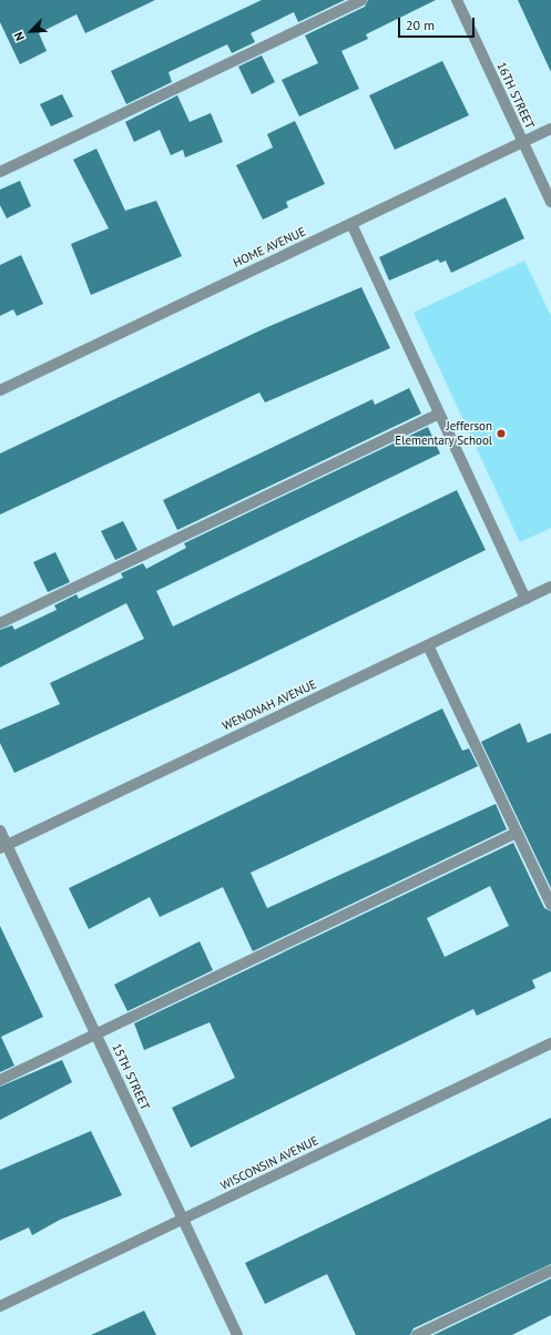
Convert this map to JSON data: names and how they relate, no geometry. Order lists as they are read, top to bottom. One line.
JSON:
{"streets":{"street":["16TH STREET","HOME AVENUE","WENONAH AVENUE","15TH STREET","WISCONSIN AVENUE"]},"crossings":[["16TH STREET","HOME AVENUE"],["WENONAH AVENUE","15TH STREET"],["15TH STREET","WISCONSIN AVENUE"]],"places":["Jefferson Elementary School"],"scale_bar":"20 m","north":"bottom left"}
